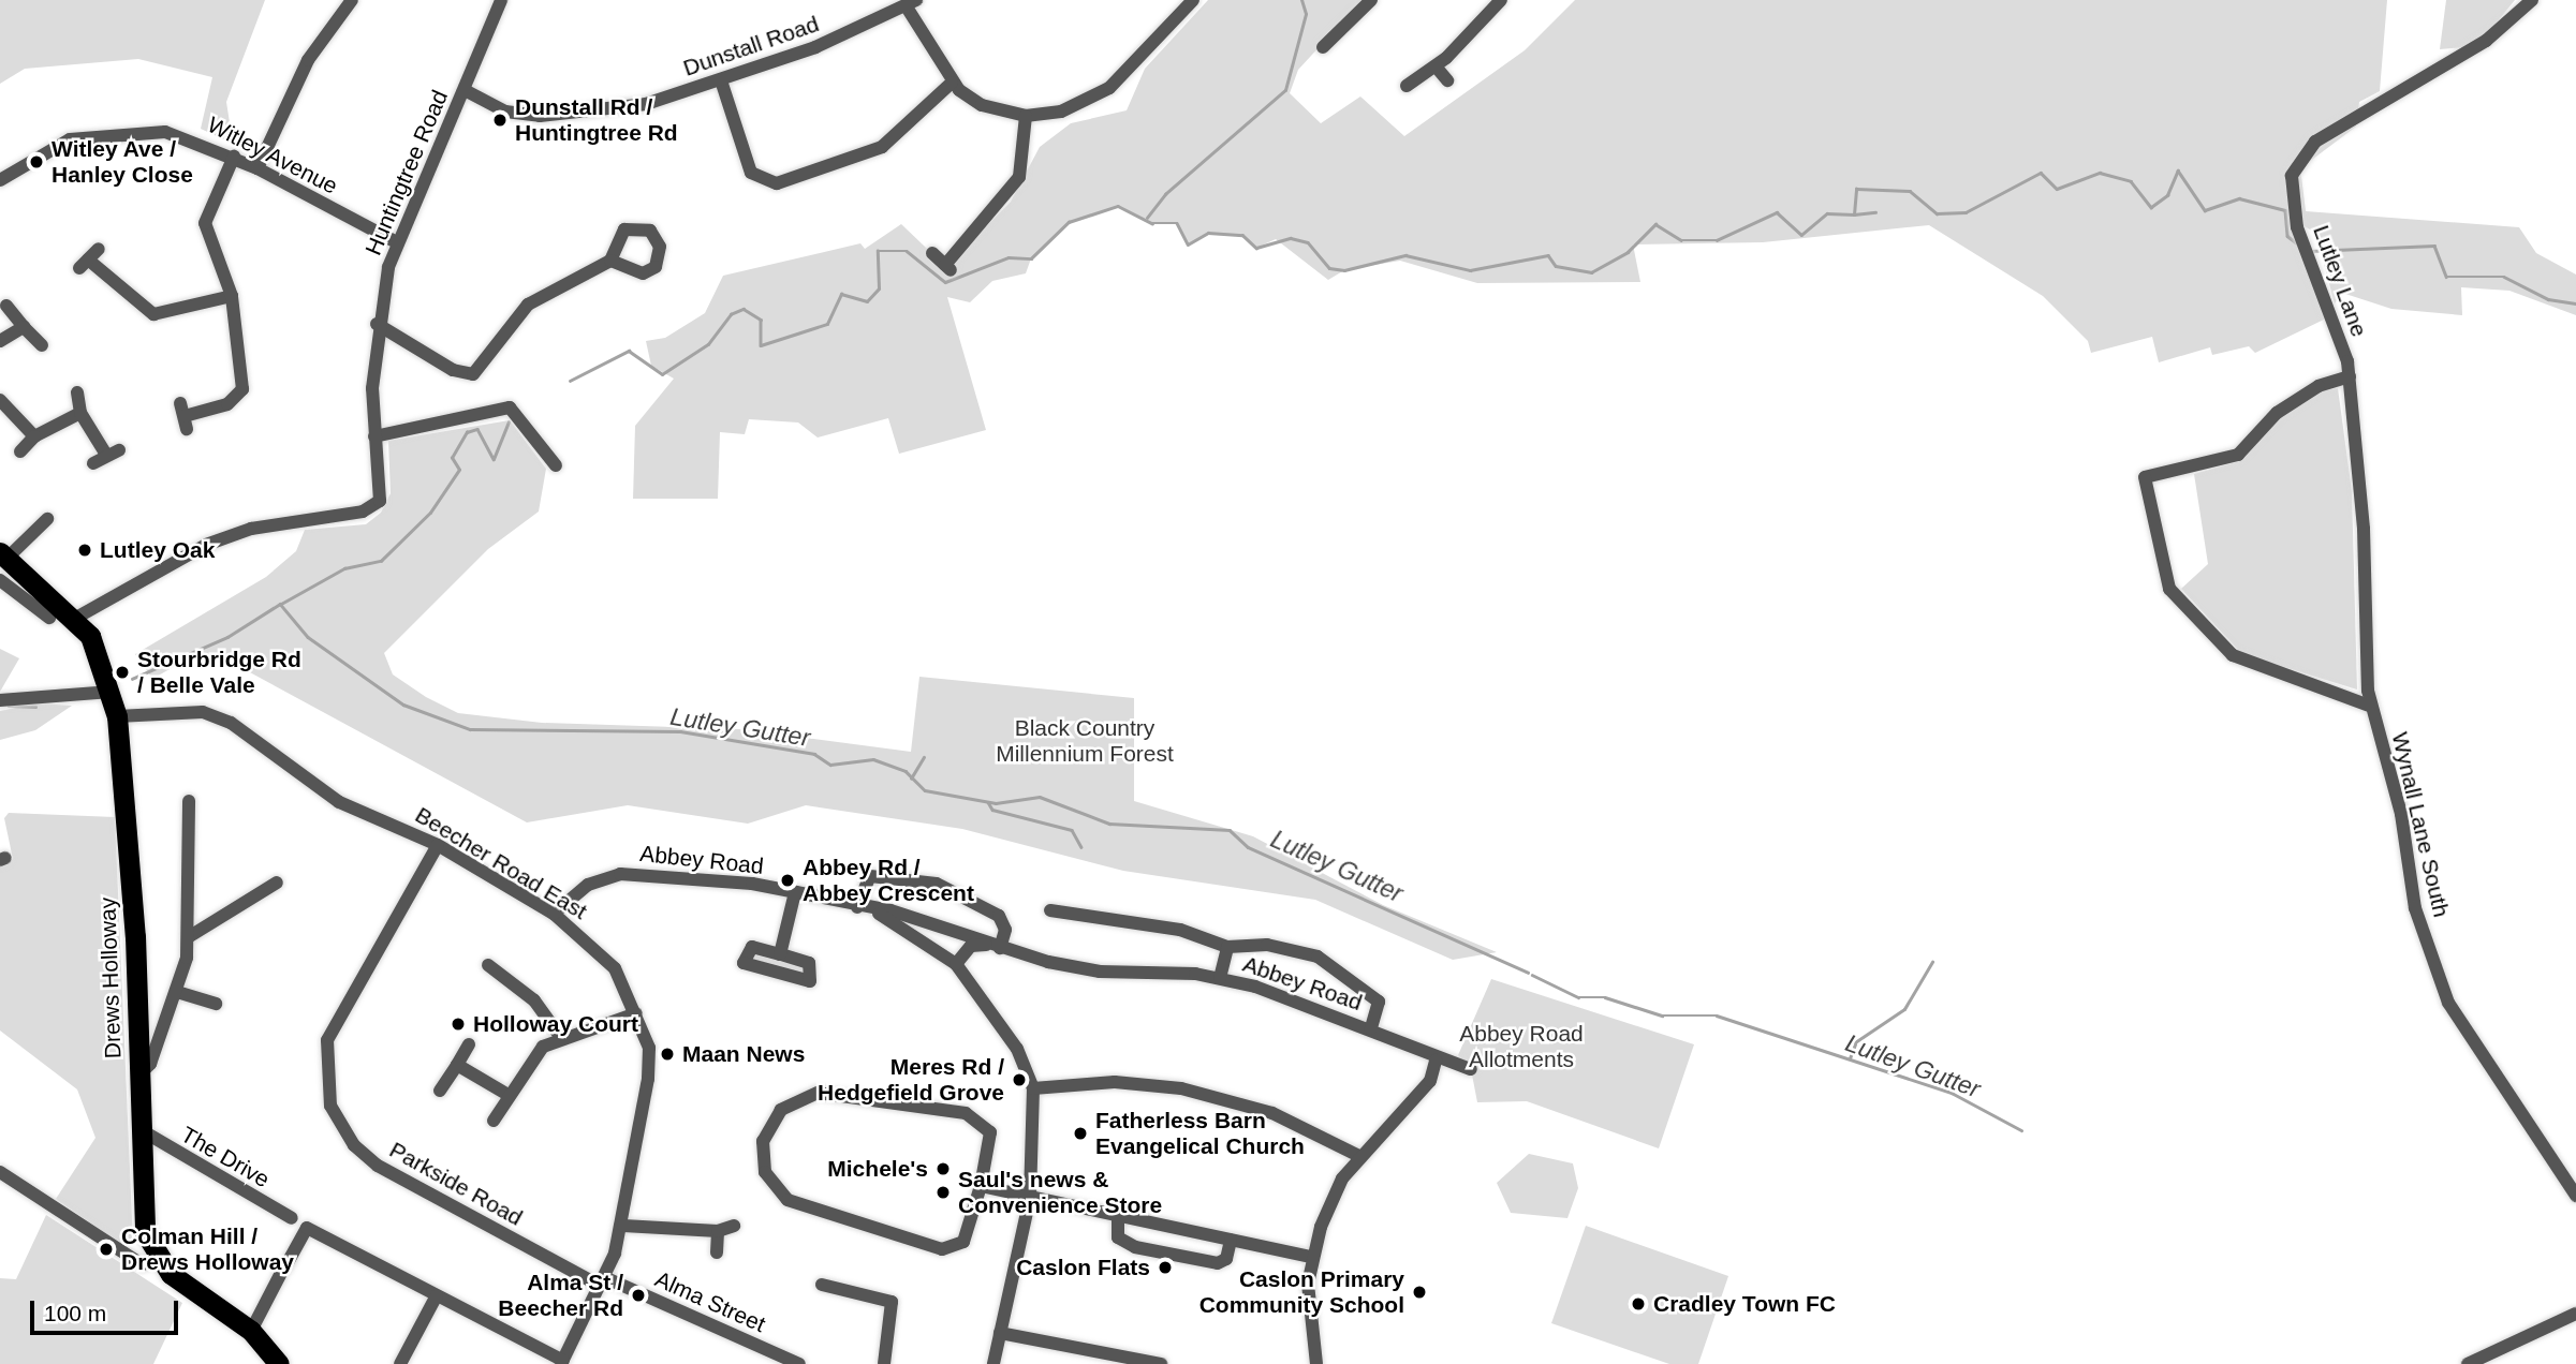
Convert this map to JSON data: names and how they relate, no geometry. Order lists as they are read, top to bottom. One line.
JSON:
{"streets":{"highway":["Drews Holloway"],"street":["Dunstall Road","Witley Avenue","Huntingtree Road","Lutley Lane","Wynall Lane South","Abbey Road","Beecher Road East","The Drive","Parkside Road","Alma Street"]},"crossings":[["Dunstall Road","Huntingtree Road"],["Witley Avenue","Huntingtree Road"],["Huntingtree Road","Drews Holloway"],["Lutley Lane","Wynall Lane South"],["Abbey Road","Beecher Road East"],["Beecher Road East","Drews Holloway"],["Beecher Road East","Parkside Road"],["Beecher Road East","Alma Street"],["Drews Holloway","The Drive"],["Parkside Road","Alma Street"]],"water":["Lutley Gutter"],"parks":["Black Country Millennium Forest","Abbey Road Allotments"],"places":["Dunstall Rd / Huntingtree Rd","Witley Ave / Hanley Close","Lutley Oak","Stourbridge Rd / Belle Vale","Abbey Rd / Abbey Crescent","Holloway Court","Maan News","Meres Rd / Hedgefield Grove","Fatherless Barn Evangelical Church","Michele's","Saul's news & Convenience Store","Colman Hill / Drews Holloway","Caslon Flats","Caslon Primary Community School","Alma St / Beecher Rd","Cradley Town FC"],"scale_bar":"100 m"}
